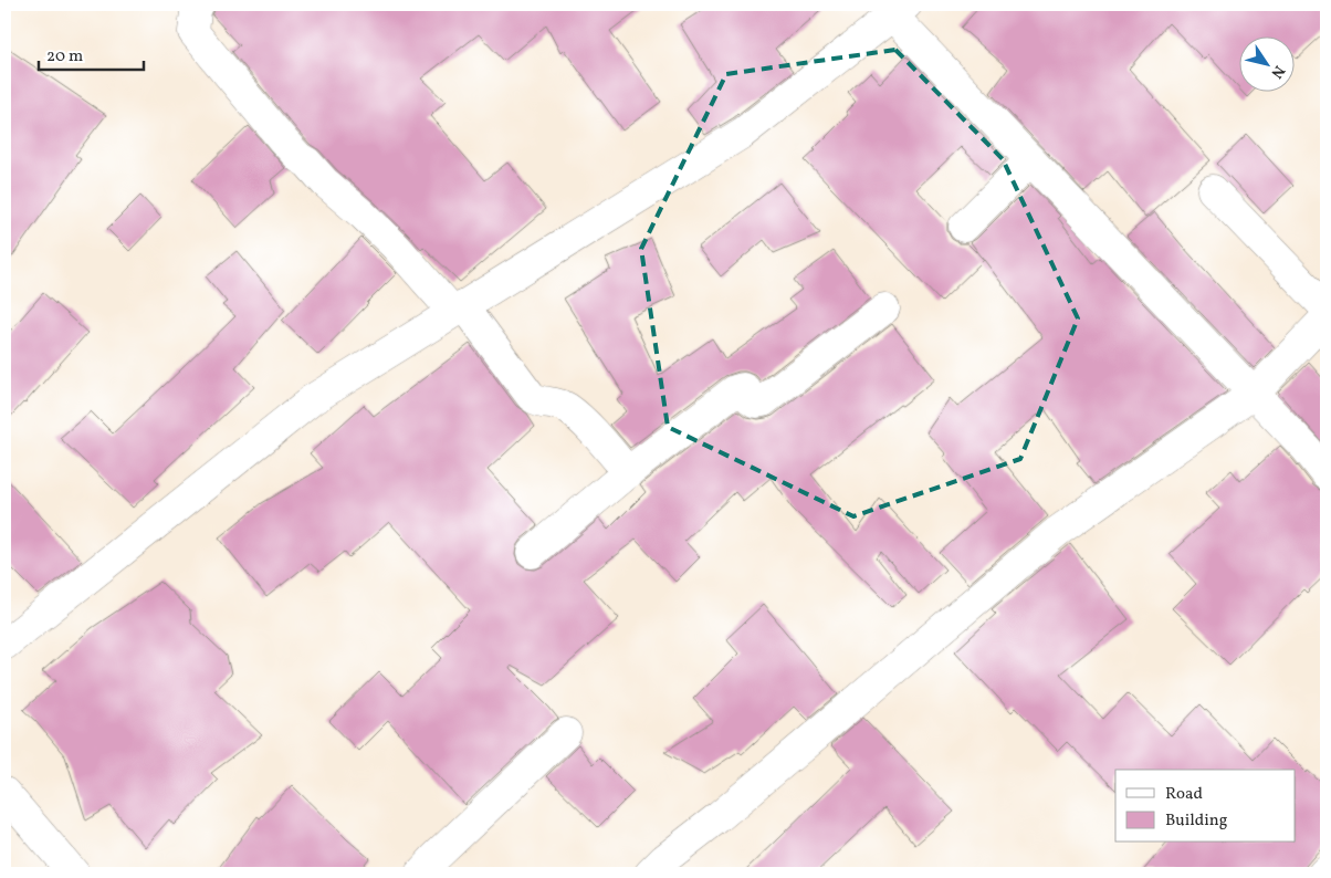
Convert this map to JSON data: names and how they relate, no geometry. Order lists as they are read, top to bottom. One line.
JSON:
{"legend":["Road","Building"],"scale_bar":"20 m","north":"bottom right"}
